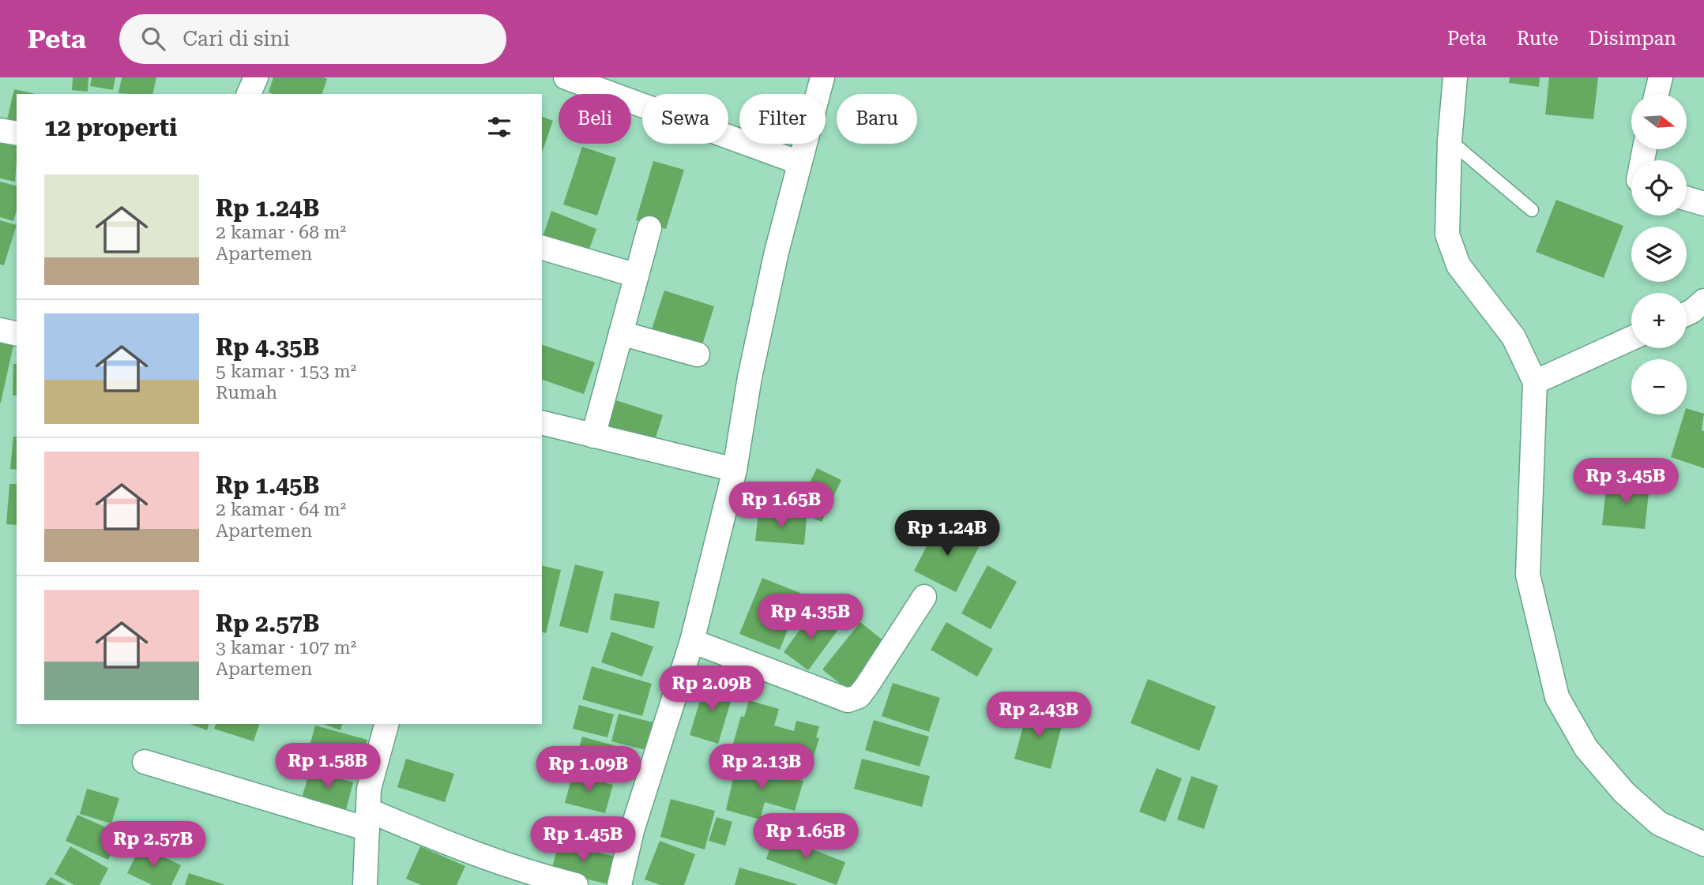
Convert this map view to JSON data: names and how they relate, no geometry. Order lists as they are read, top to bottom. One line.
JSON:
{"north":"right","page":{"header":"Peta","search":"Cari di sini","nav":["Peta","Rute","Disimpan"],"map_buttons":["+","−"],"chip":["Beli","Sewa","Filter","Baru"],"heading":"12 properti","list":[{"name":"Rp 1.24B","note":"2 kamar · 68 m² · Apartemen"},{"name":"Rp 4.35B","note":"5 kamar · 153 m² · Rumah"},{"name":"Rp 1.45B","note":"2 kamar · 64 m² · Apartemen"},{"name":"Rp 2.57B","note":"3 kamar · 107 m² · Apartemen"}],"price":["Rp 3.45B","Rp 1.65B","Rp 1.24B","Rp 4.35B","Rp 2.09B","Rp 2.43B","Rp 1.58B","Rp 2.13B","Rp 1.09B","Rp 1.65B","Rp 1.45B","Rp 2.57B"]}}
